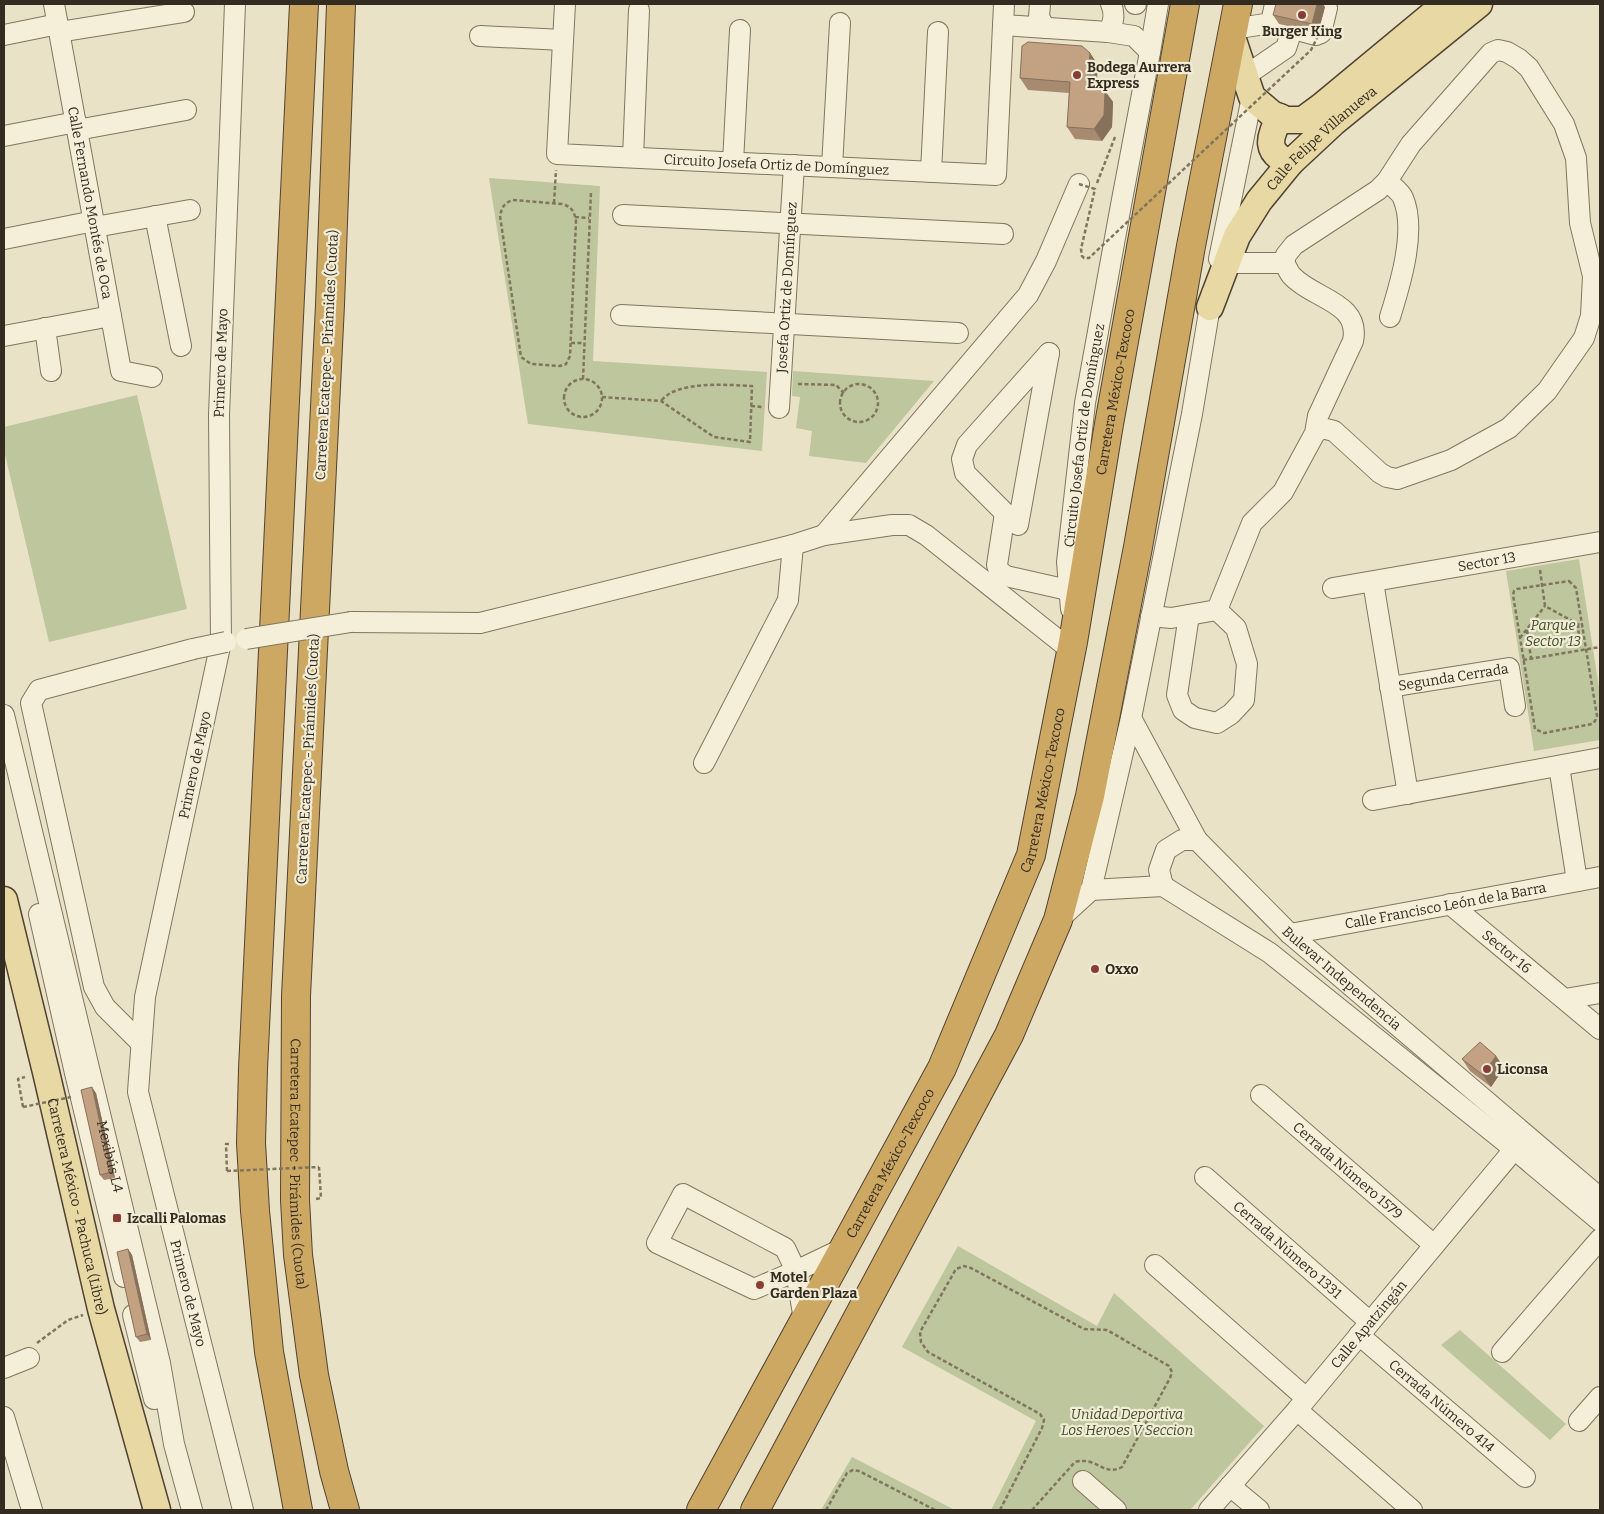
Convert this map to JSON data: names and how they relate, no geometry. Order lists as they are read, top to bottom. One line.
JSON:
{"streets":{"highway":["Carretera Ecatepec - Pirámides (Cuota)","Carretera México-Texcoco"],"main road":["Calle Felipe Villanueva","Carretera México - Pachuca (Libre)"],"street":["Circuito Josefa Ortiz de Domínguez","Calle Fernando Montés de Oca","Josefa Ortiz de Domínguez","Primero de Mayo","Sector 13","Segunda Cerrada","Calle Francisco León de la Barra","Sector 16","Bulevar Independencia","Mexibús L4","Cerrada Número 1579","Cerrada Número 1331","Calle Apatzingán","Cerrada Número 414"]},"crossings":[["Circuito Josefa Ortiz de Domínguez","Josefa Ortiz de Domínguez"],["Circuito Josefa Ortiz de Domínguez","Carretera México-Texcoco"],["Calle Francisco León de la Barra","Sector 16"],["Calle Francisco León de la Barra","Bulevar Independencia"],["Bulevar Independencia","Calle Apatzingán"],["Cerrada Número 1579","Calle Apatzingán"],["Cerrada Número 1331","Calle Apatzingán"],["Cerrada Número 1331","Cerrada Número 414"],["Calle Apatzingán","Cerrada Número 414"]],"parks":["Parque Sector 13","Unidad Deportiva Los Heroes V Seccion"],"places":{"other":["Burger King","Bodega Aurrera Express","Oxxo","Liconsa","Motel Garden Plaza"],"transit":["Izcalli Palomas"]}}
